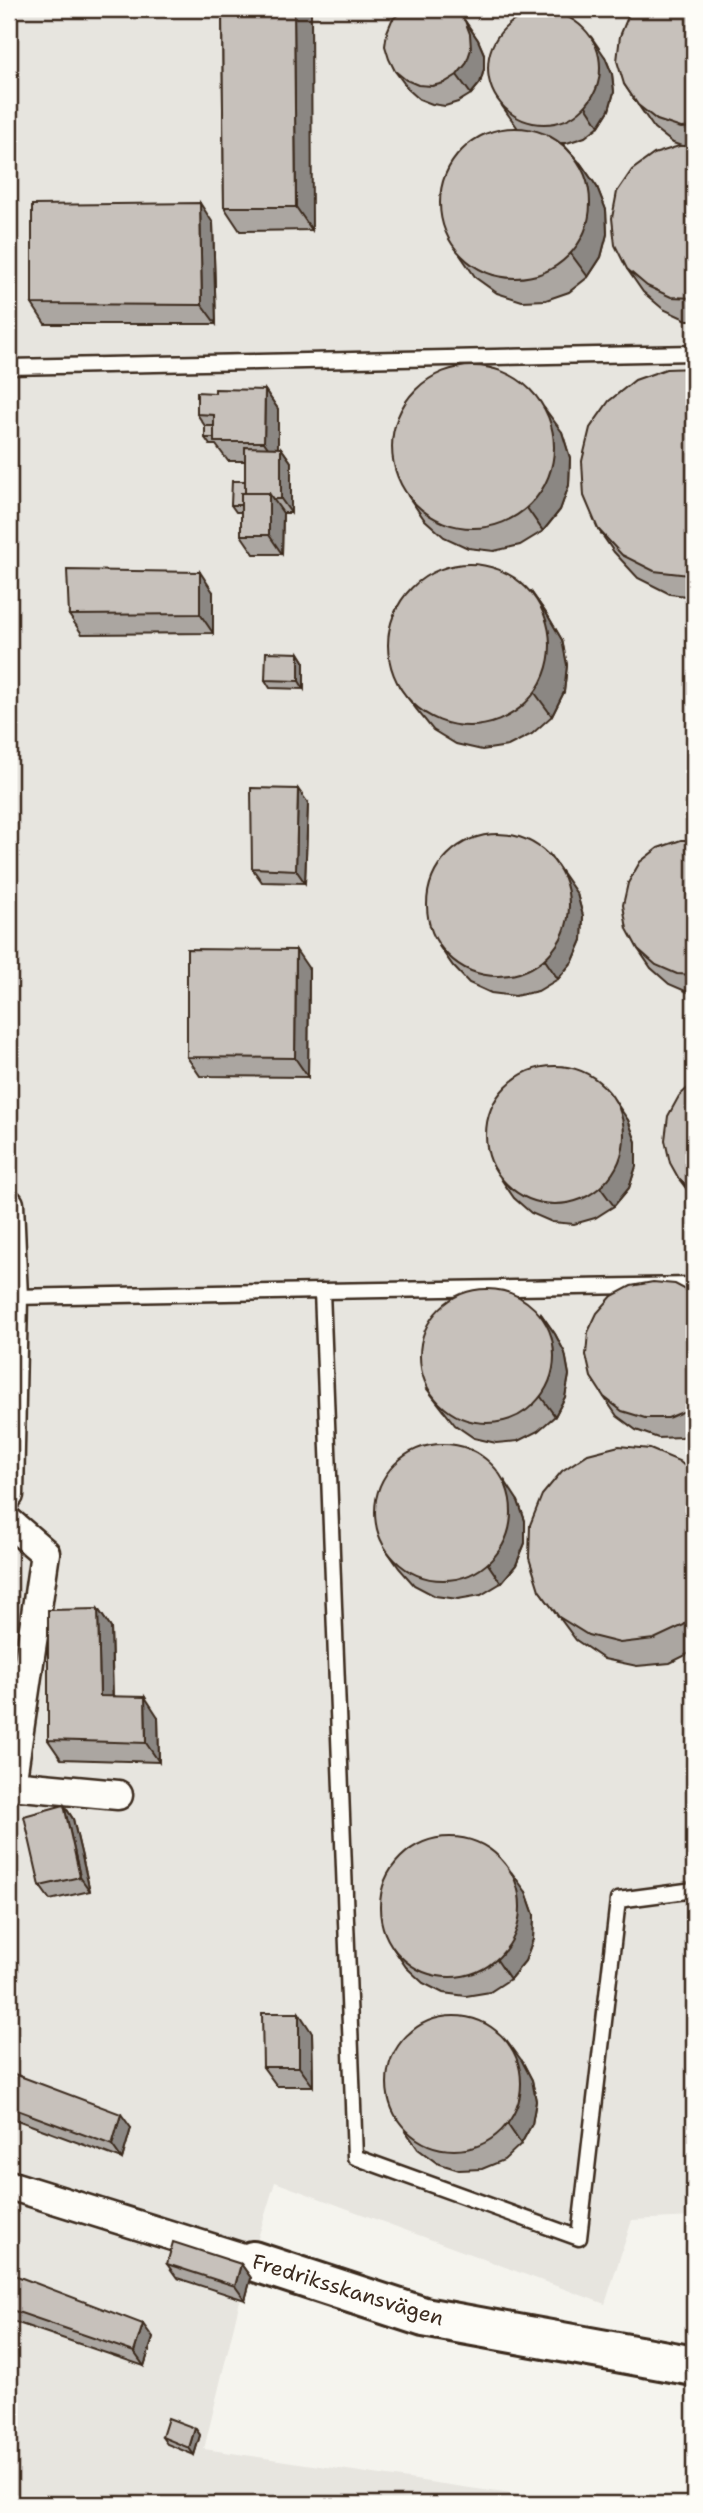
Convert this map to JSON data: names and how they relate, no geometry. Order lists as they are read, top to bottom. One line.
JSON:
{"streets":{"main road":["Fredriksskansvägen"]}}
